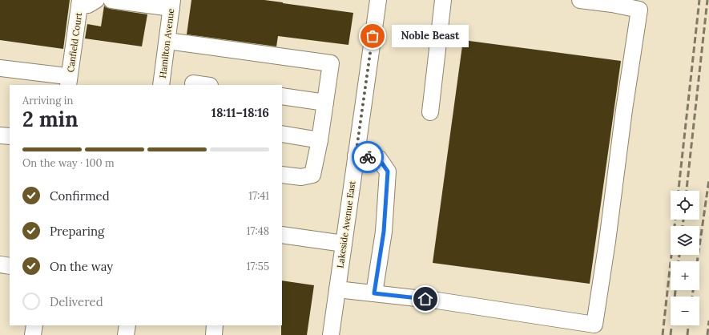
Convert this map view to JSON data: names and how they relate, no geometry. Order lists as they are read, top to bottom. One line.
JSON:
{"streets":{"street":["Canfield Court","Hamilton Avenue","Lakeside Avenue East"]},"places":["Noble Beast"],"page":{"bubble":"Noble Beast","heading":["2 min","Arriving in","18:11–18:16"],"bar":"On the way · 100 m","list":[["Confirmed","17:41"],["Preparing","17:48"],["On the way","17:55"],"Delivered"],"map_buttons":["+","−"]}}
